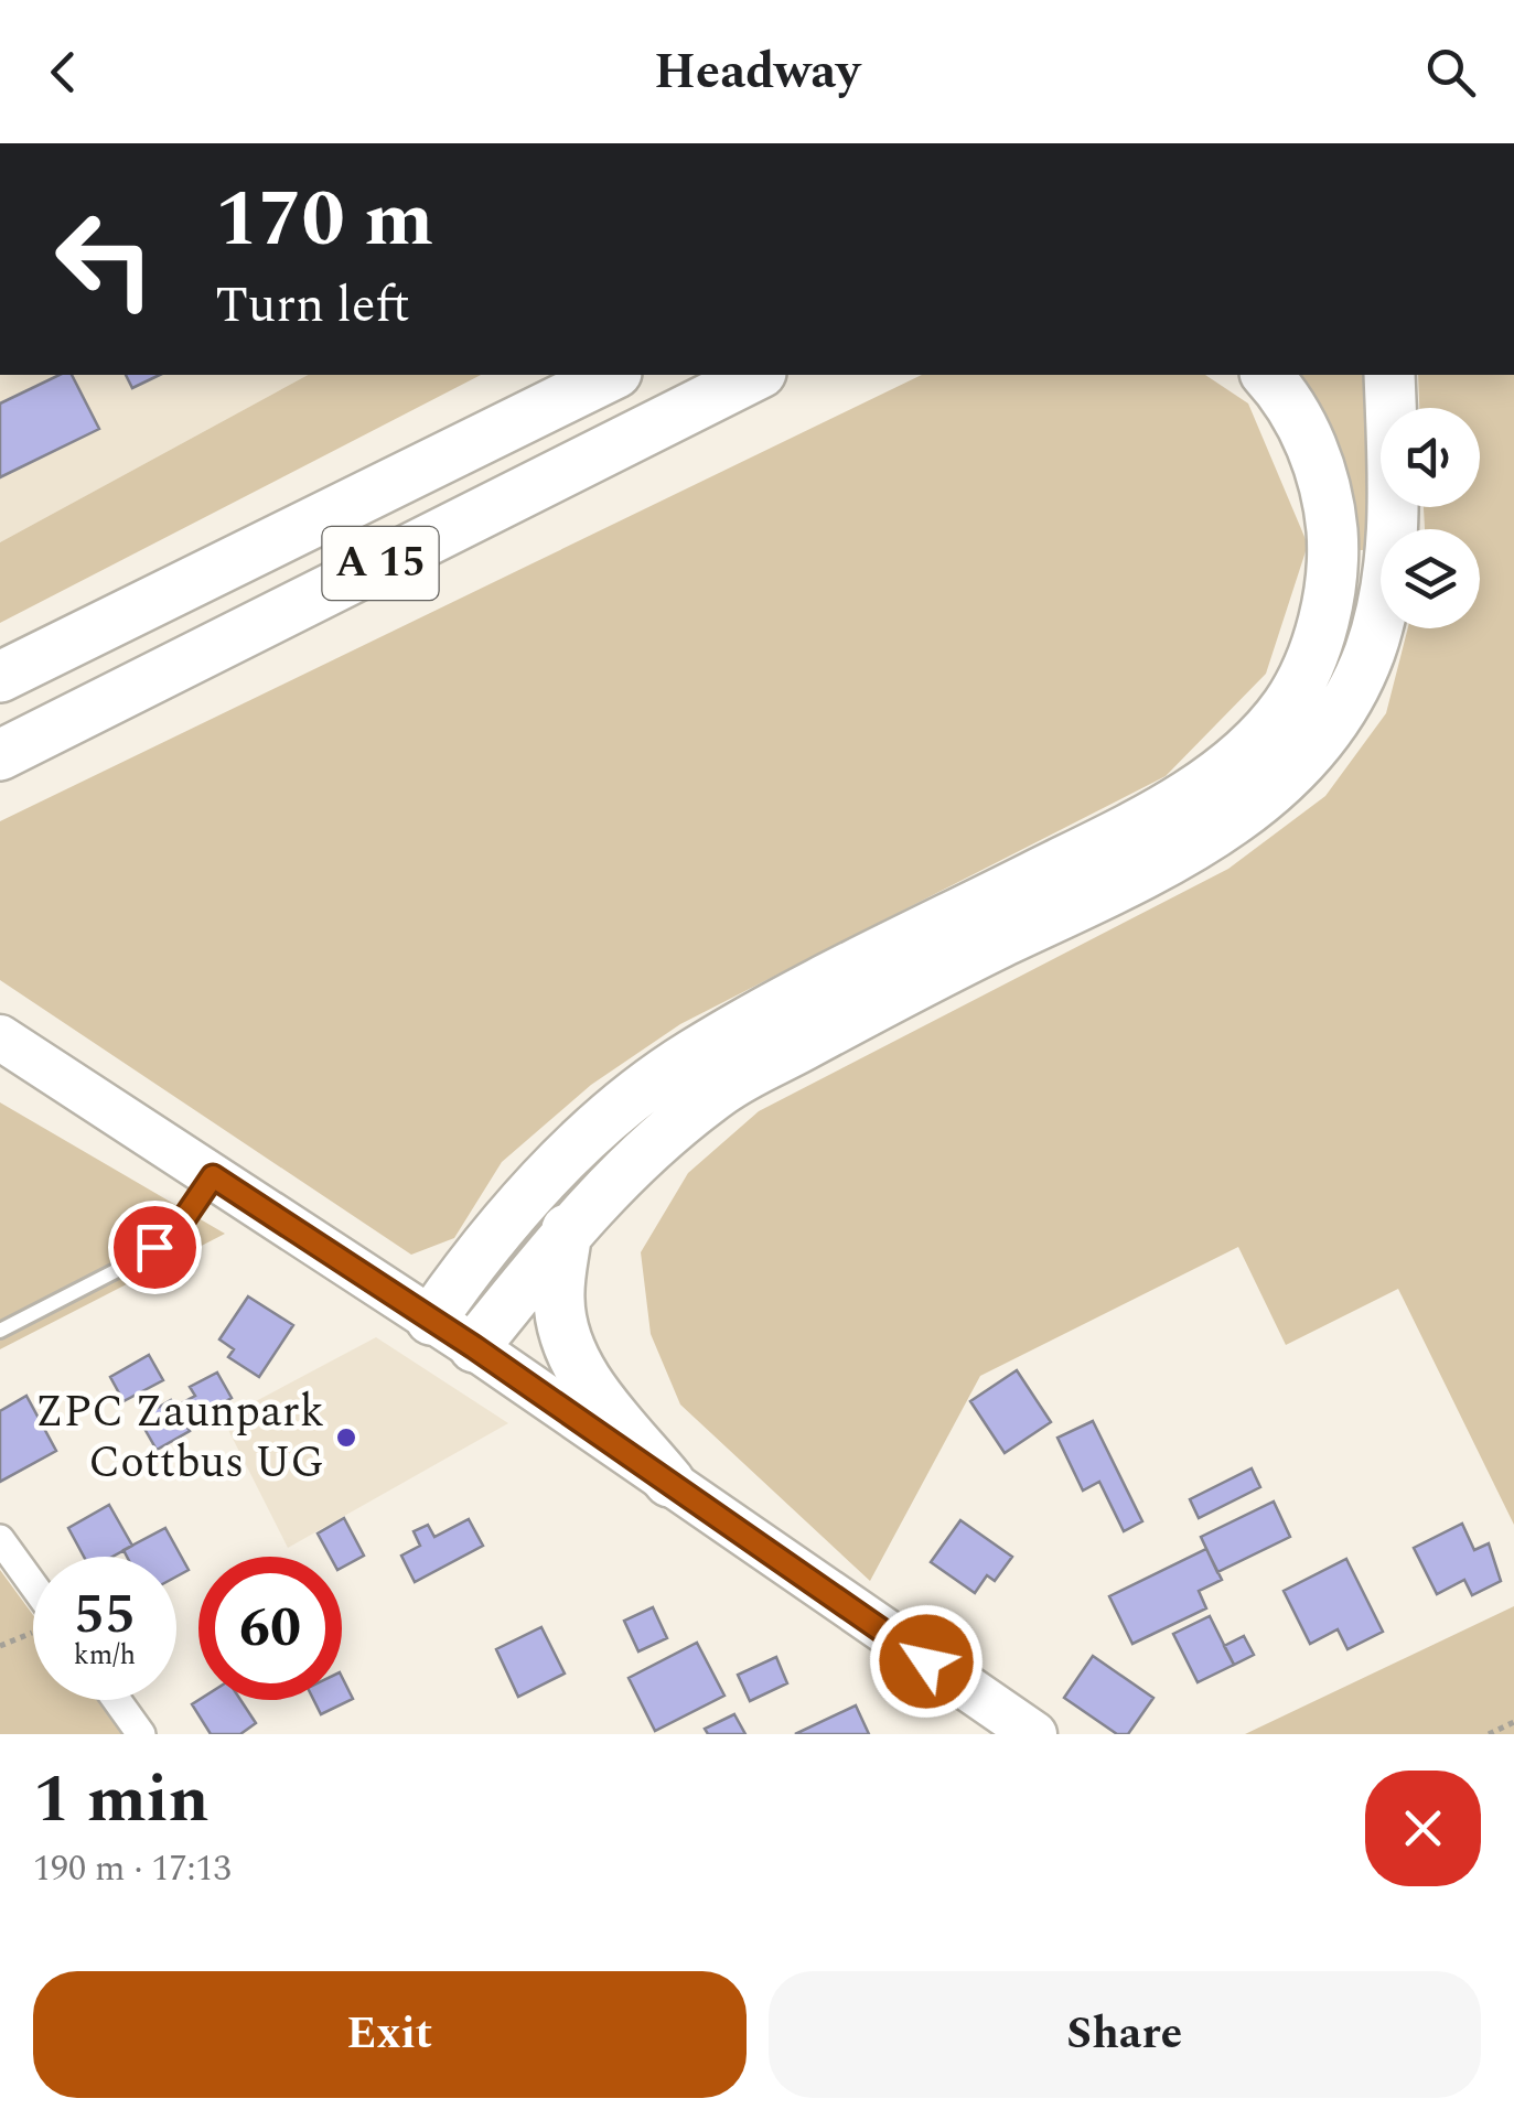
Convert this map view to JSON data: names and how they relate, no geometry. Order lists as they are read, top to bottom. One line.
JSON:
{"streets":{"highway":["A 15"]},"places":["ZPC Zaunpark Cottbus UG"],"page":{"header":"Headway","turn":["170 m","Turn left"],"speed":"55 km/h","limit":"60","heading":["1 min","190 m · 17:13"],"buttons":["Exit","Share"]}}
